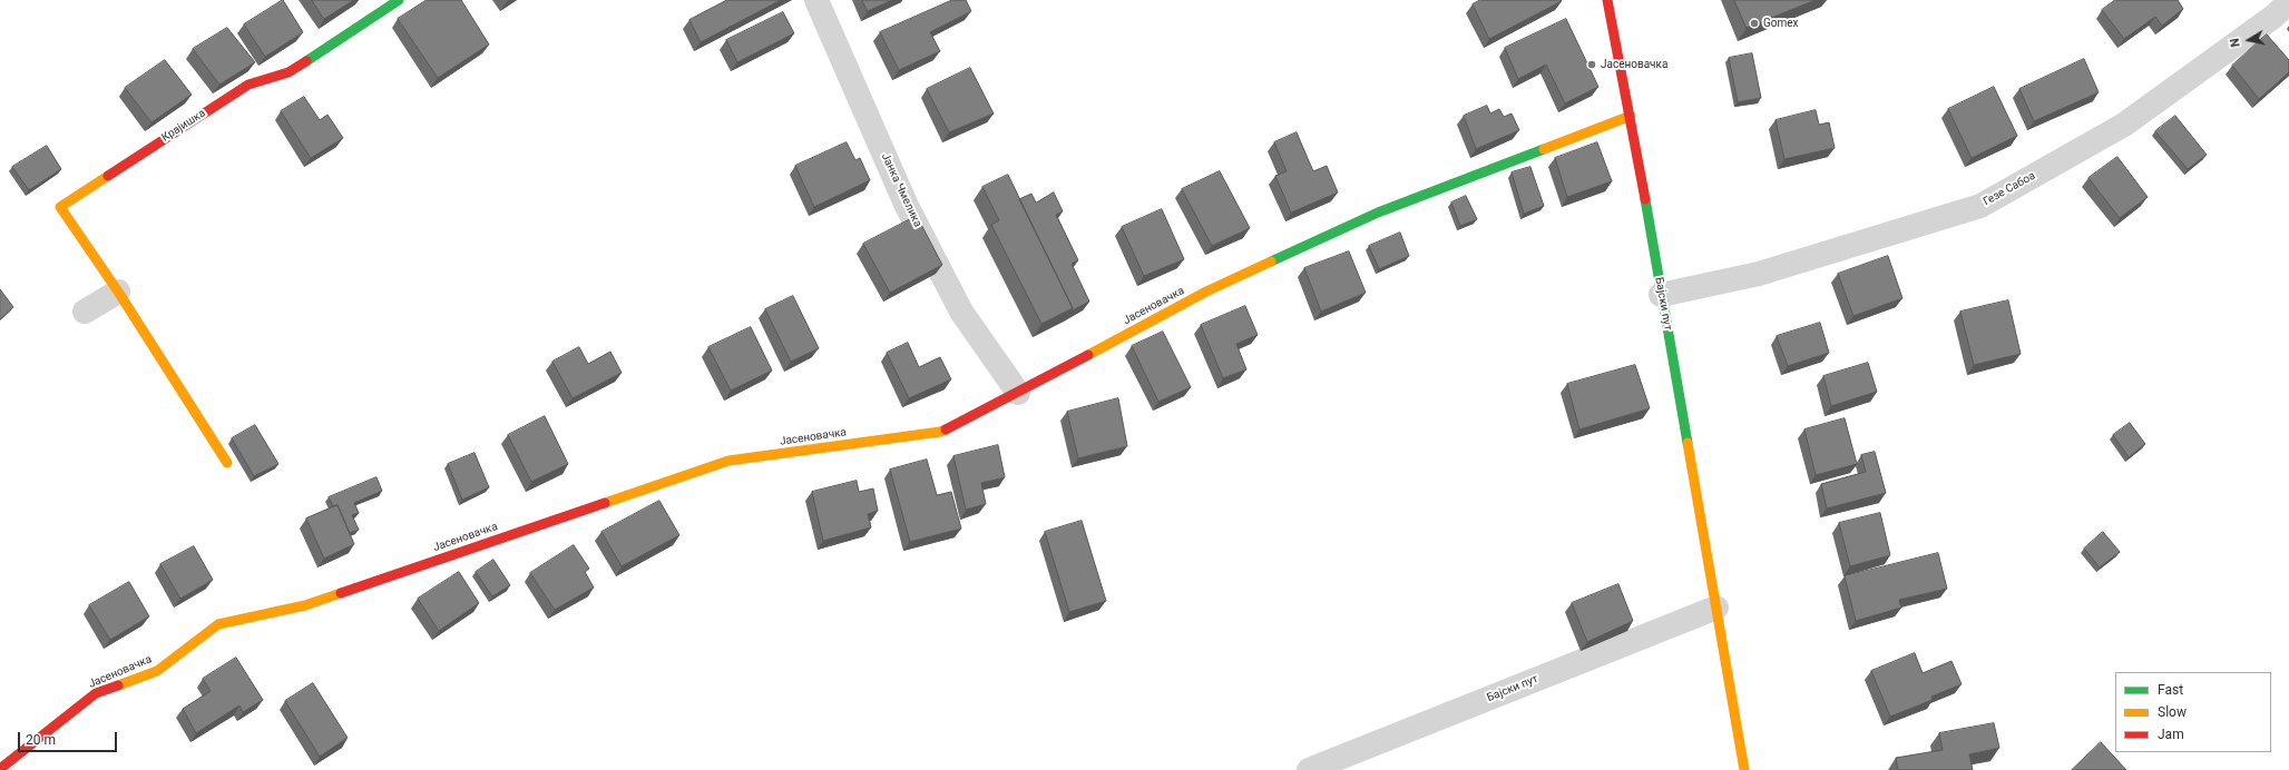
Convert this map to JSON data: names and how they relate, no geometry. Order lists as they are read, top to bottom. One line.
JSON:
{"streets":{"street":["Крајишка","Гезе Сабоа","Јанка Чмелика","Бајски пут","Јасеновачка"]},"crossings":[["Гезе Сабоа","Бајски пут"],["Јанка Чмелика","Јасеновачка"],["Бајски пут","Јасеновачка"]],"places":["Gomex","Јасеновачка"],"legend":["Fast","Slow","Jam"],"scale_bar":"20 m","north":"left"}
